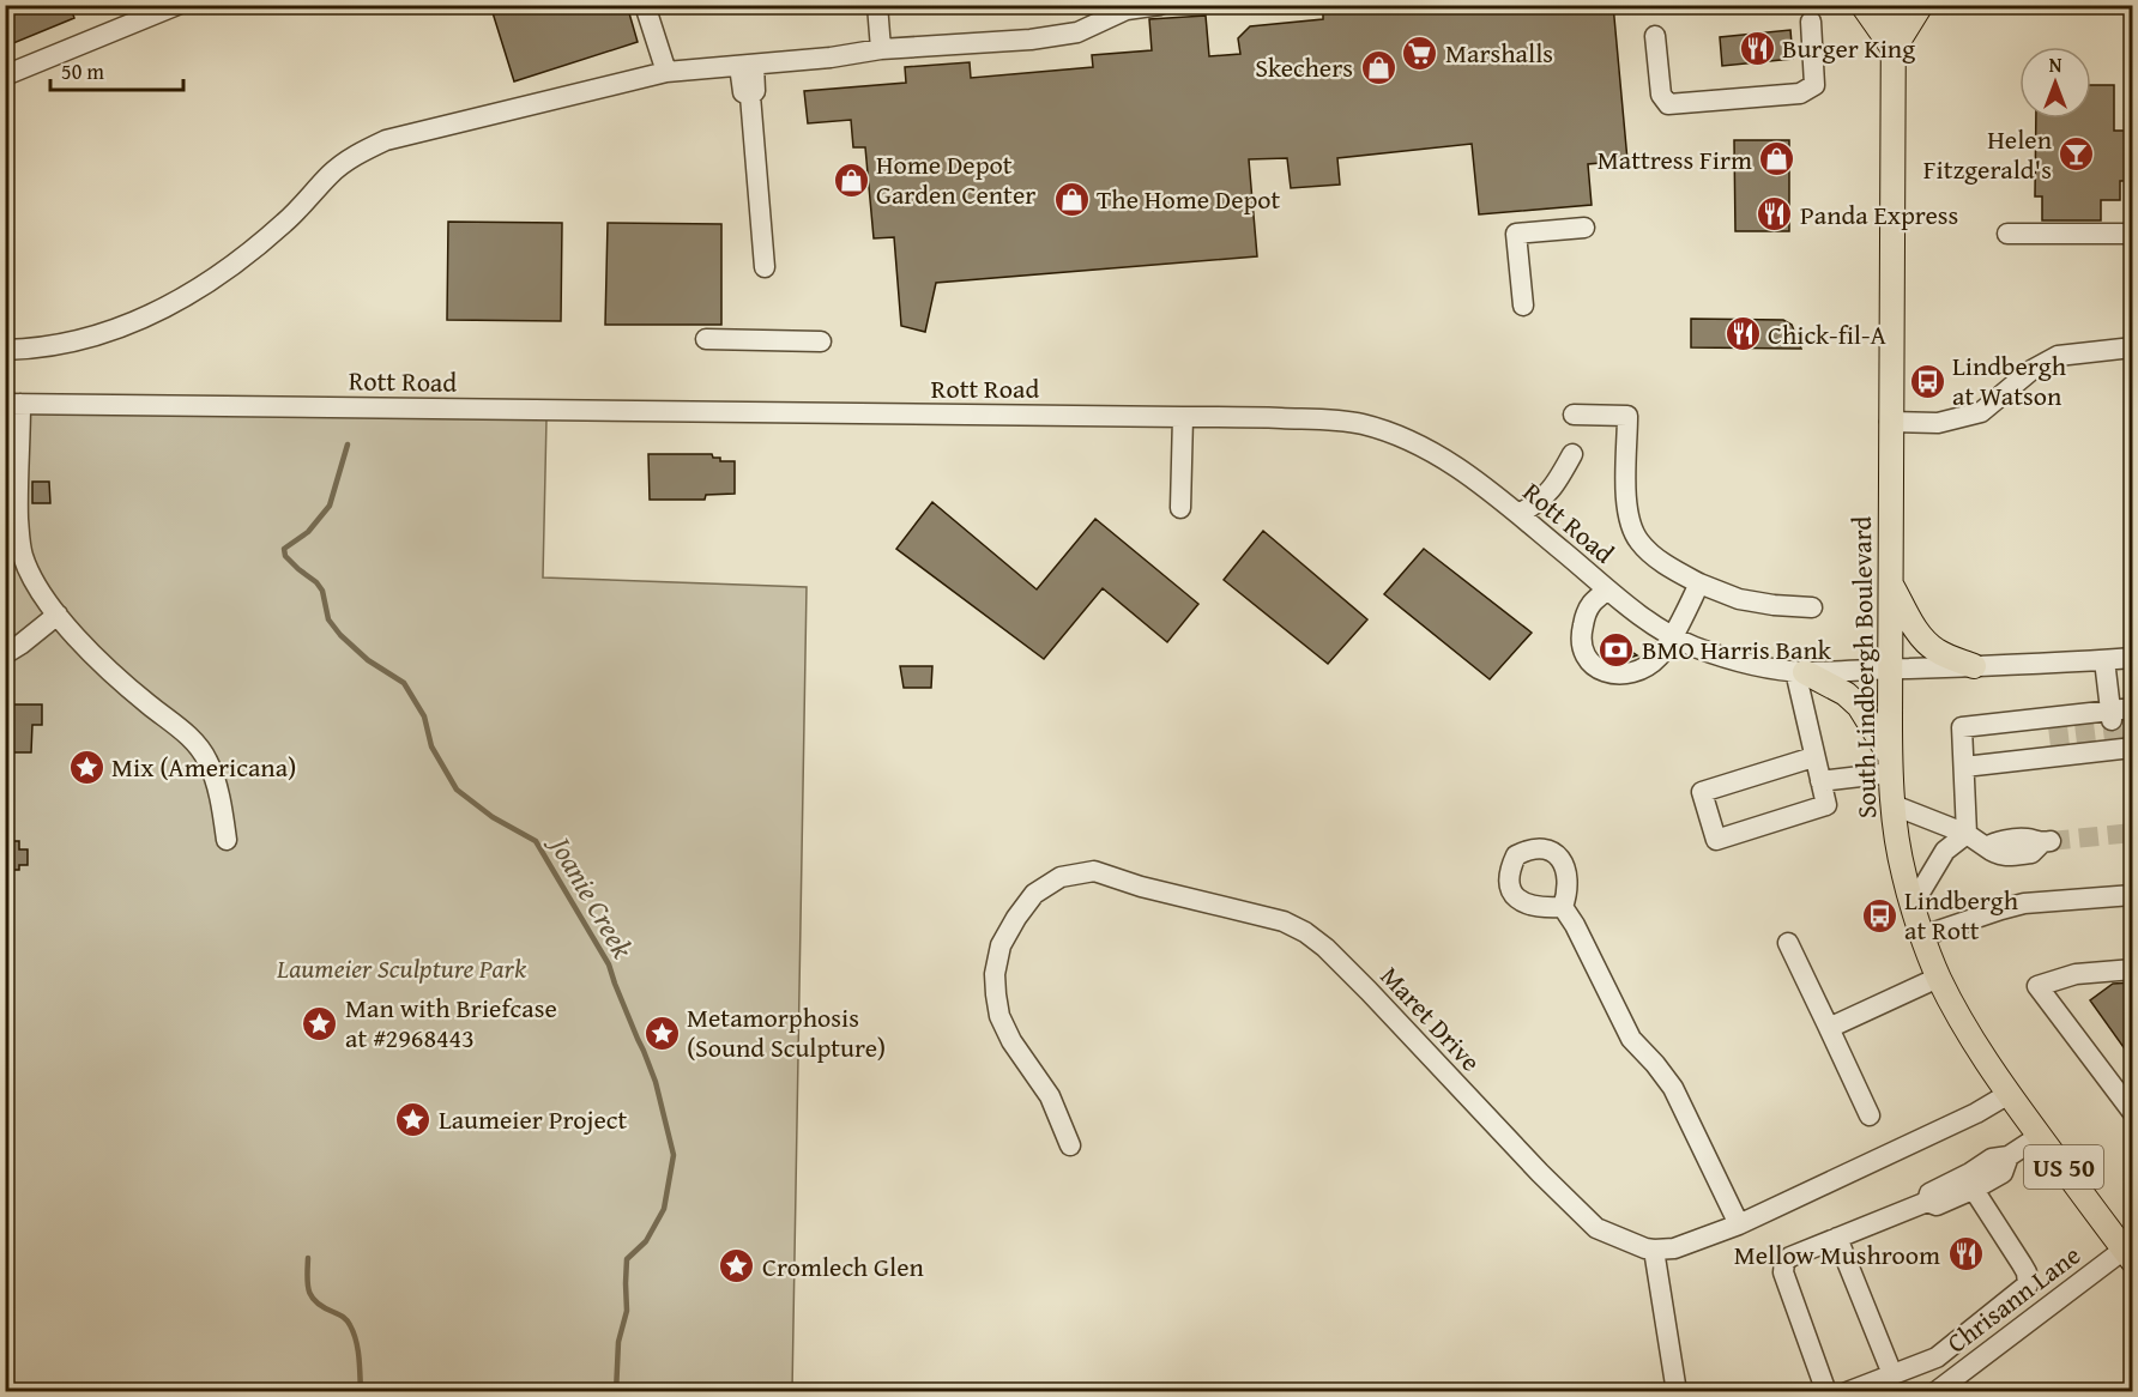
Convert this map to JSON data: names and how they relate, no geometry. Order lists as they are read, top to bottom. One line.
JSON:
{"streets":{"main road":["South Lindbergh Boulevard","US 50"],"street":["Rott Road","Maret Drive","Chrisann Lane"]},"crossings":[["Rott Road","South Lindbergh Boulevard"],["South Lindbergh Boulevard","Chrisann Lane"]],"water":["Joanie Creek"],"parks":["Laumeier Sculpture Park"],"places":{"restaurant":["Burger King","Panda Express","Chick-fil-A","Mellow Mushroom"],"supermarket":["Marshalls"],"shop":["Skechers","Mattress Firm","Home Depot Garden Center","The Home Depot"],"bar":["Helen Fitzgerald's"],"bus stop":["Lindbergh at Watson","Lindbergh at Rott"],"bank":["BMO Harris Bank"],"place":["Mix (Americana)","Man with Briefcase at #2968443","Metamorphosis (Sound Sculpture)","Laumeier Project","Cromlech Glen"]},"scale_bar":"50 m","north":"top"}
